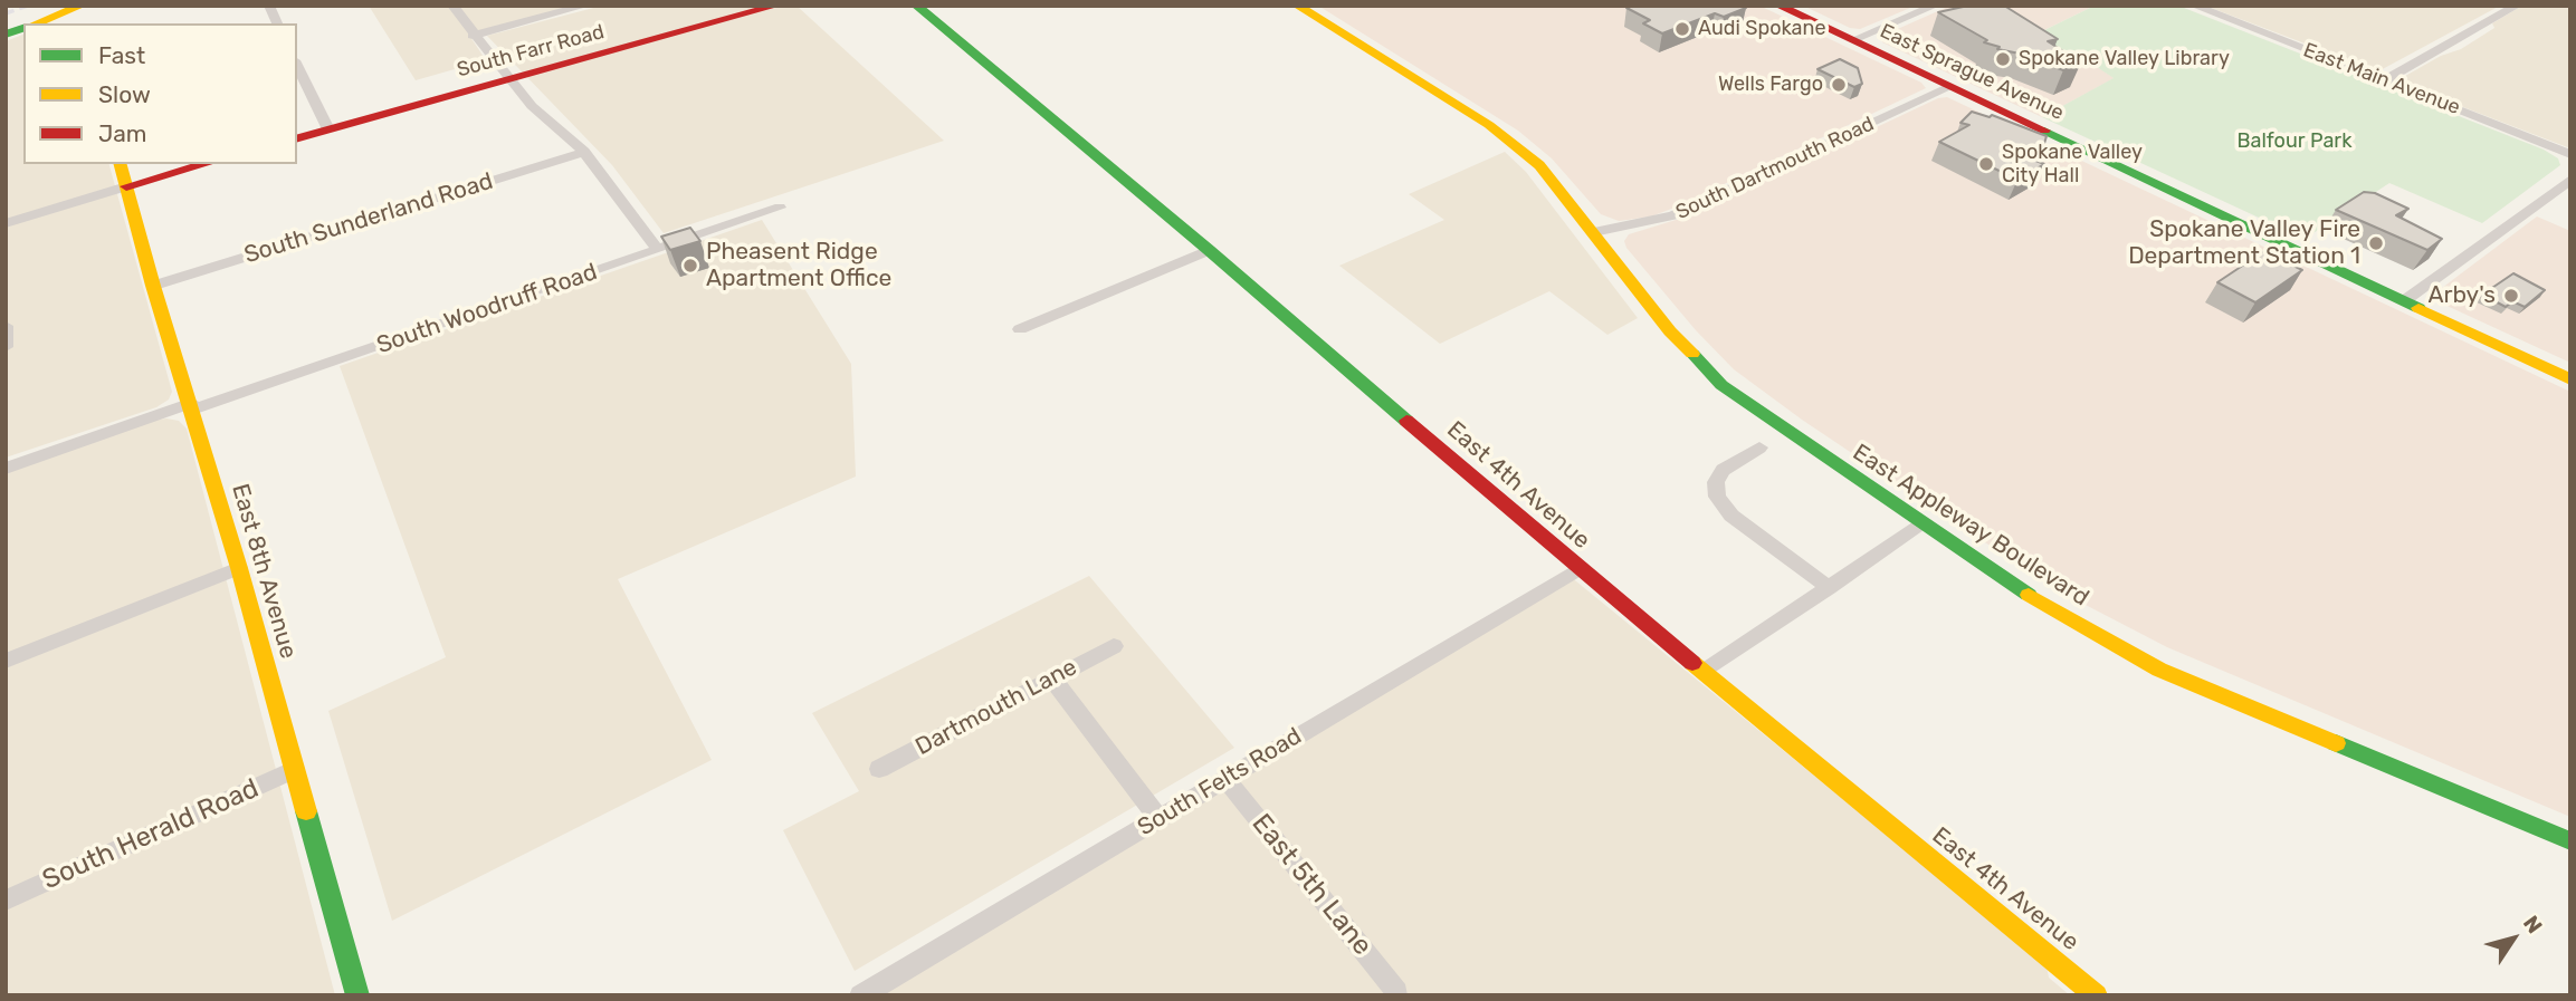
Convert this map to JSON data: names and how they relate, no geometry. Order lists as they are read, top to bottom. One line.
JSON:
{"streets":{"street":["South Farr Road","East Sprague Avenue","East Main Avenue","South Dartmouth Road","South Sunderland Road","South Woodruff Road","East 4th Avenue","East Appleway Boulevard","East 8th Avenue","Dartmouth Lane","South Felts Road","South Herald Road","East 5th Lane"]},"crossings":[["East Sprague Avenue","South Dartmouth Road"],["South Dartmouth Road","East Appleway Boulevard"],["South Sunderland Road","East 8th Avenue"],["South Woodruff Road","East 8th Avenue"],["East 4th Avenue","South Felts Road"],["East 8th Avenue","South Herald Road"],["South Felts Road","East 5th Lane"]],"parks":["Balfour Park"],"places":["Audi Spokane","Spokane Valley Library","Wells Fargo","Spokane Valley City Hall","Spokane Valley Fire Department Station 1","Pheasent Ridge Apartment Office","Arby's"],"legend":["Fast","Slow","Jam"],"north":"top right"}
